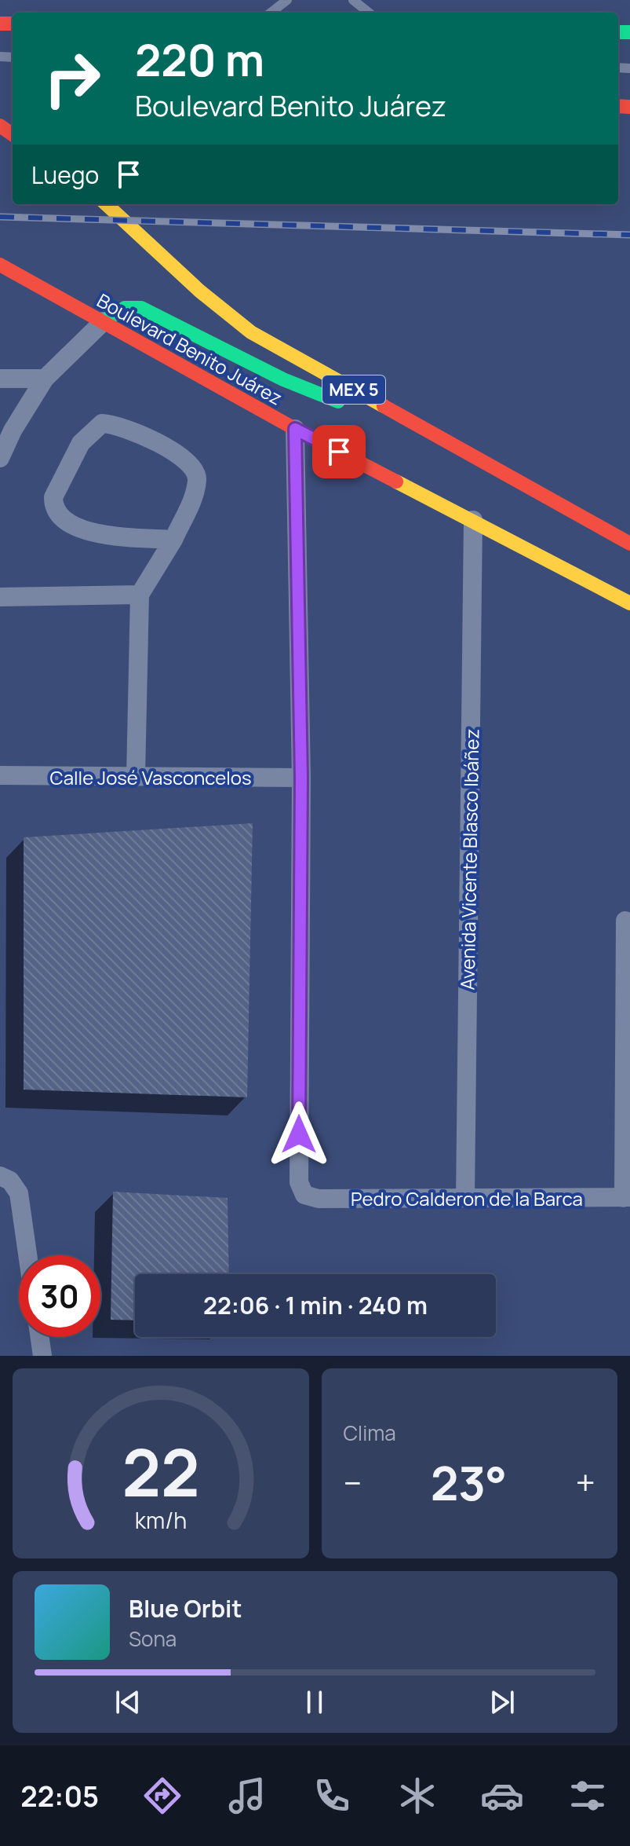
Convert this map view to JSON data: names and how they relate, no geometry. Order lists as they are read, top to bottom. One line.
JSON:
{"streets":{"main road":["Boulevard Benito Juárez","MEX 5"],"street":["Calle José Vasconcelos","Avenida Vicente Blasco Ibáñez","Pedro Calderon de la Barca"]},"crossings":[["Boulevard Benito Juárez","Avenida Vicente Blasco Ibáñez"],["Calle José Vasconcelos","Pedro Calderon de la Barca"],["Avenida Vicente Blasco Ibáñez","Pedro Calderon de la Barca"]],"page":{"turn":["220 m","Boulevard Benito Juárez"],"then":"Luego","limit":"30","trip":"22:06 · 1 min · 240 m","tile":"Clima","heat":["−","23°","+"],"song":["Blue Orbit","Sona"],"tabs":"22:05","gauge":["22","km/h"]}}
